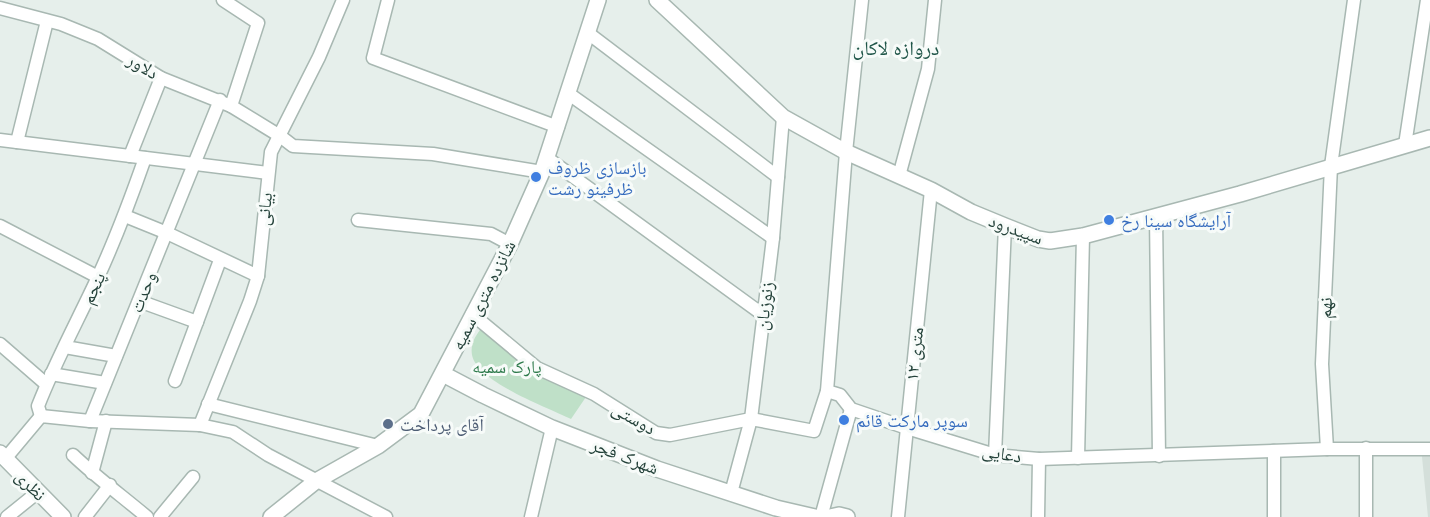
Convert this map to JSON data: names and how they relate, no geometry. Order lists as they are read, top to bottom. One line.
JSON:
{"streets":{"street":["دلاور","بیانی","سپیدرود","پنجم","وحدت","شانزده متری سمیه","زنوزیان","نهم","۱۲ متری","دوستی","دعایی","شهرک فجر","نظری"]},"crossings":[["دلاور","بیانی"],["دلاور","وحدت"],["دلاور","شانزده متری سمیه"],["سپیدرود","زنوزیان"],["سپیدرود","نهم"],["سپیدرود","۱۲ متری"],["شانزده متری سمیه","دوستی"],["شانزده متری سمیه","شهرک فجر"],["زنوزیان","دوستی"],["زنوزیان","شهرک فجر"],["نهم","دعایی"],["۱۲ متری","دعایی"],["دوستی","دعایی"]],"districts":["دروازه لاکان"],"parks":["پارک سمیه"],"places":["بازسازی ظروف ظرفینو رشت","آرایشگاه سینا رخ","سوپر مارکت قائم","آقای پرداخت"]}
